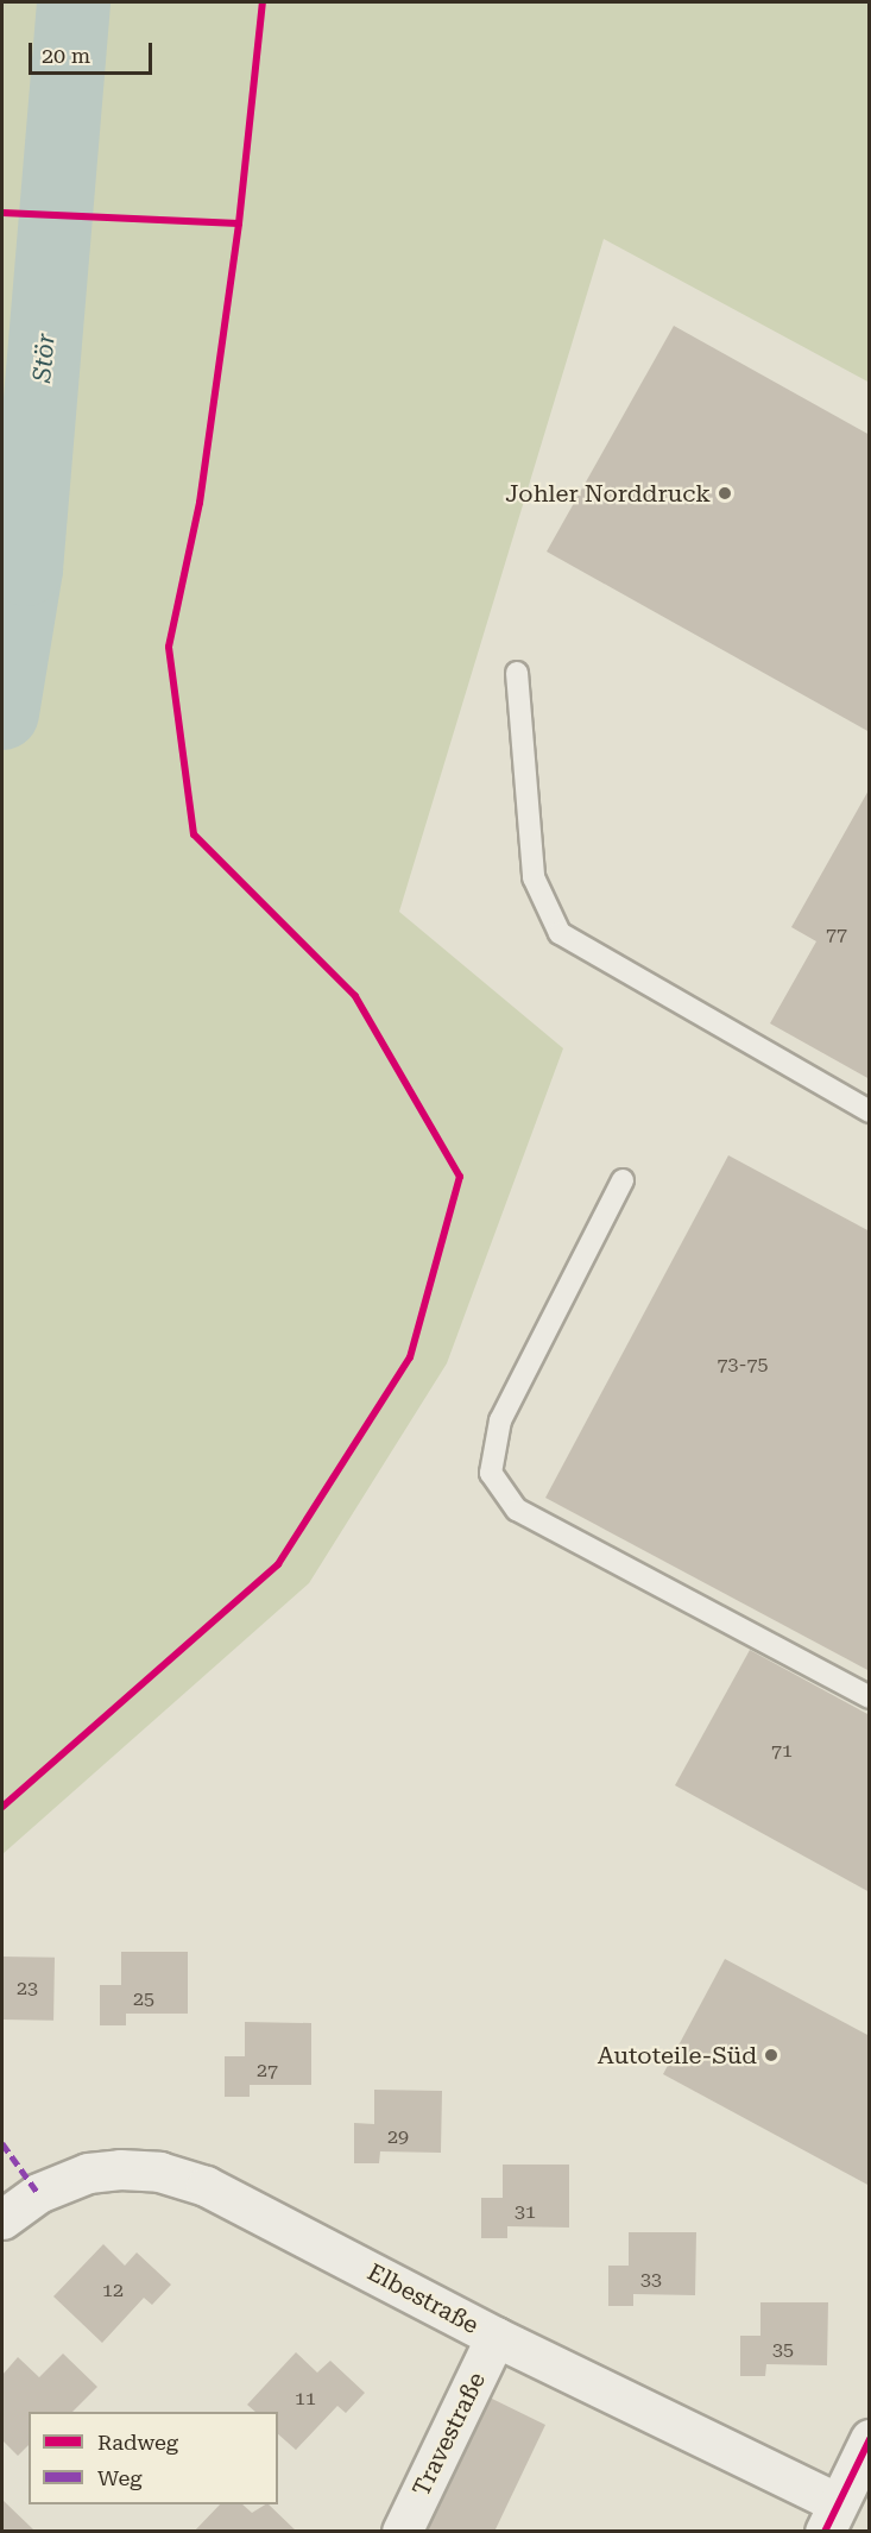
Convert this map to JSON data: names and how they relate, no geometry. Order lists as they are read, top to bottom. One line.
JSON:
{"streets":{"street":["Elbestraße","Travestraße"]},"crossings":[["Elbestraße","Travestraße"]],"water":["Stör"],"places":["Johler Norddruck","Autoteile-Süd"],"house_numbers":["77","73-75","71","23","25","27","29","31","33","12","35","11"],"legend":["Radweg","Weg"],"scale_bar":"20 m"}
